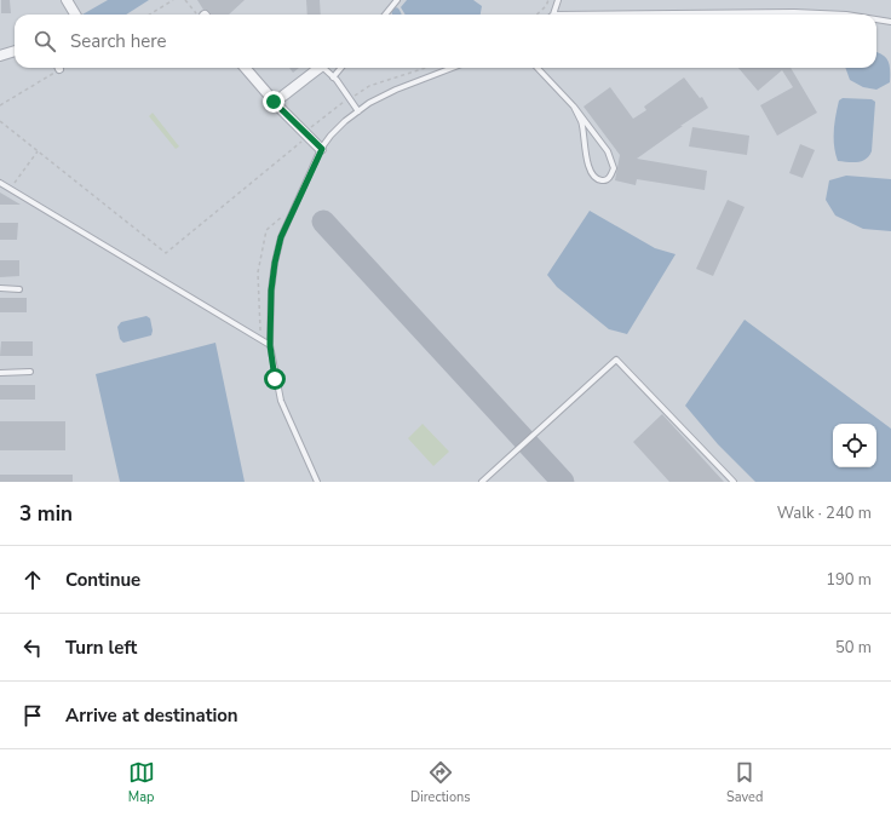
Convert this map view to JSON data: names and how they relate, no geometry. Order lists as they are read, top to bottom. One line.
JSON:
{"page":{"search":"Search here","heading":["3 min","Walk · 240 m"],"list":[["Continue","190 m"],["Turn left","50 m"],"Arrive at destination"],"nav":["Map","Directions","Saved"]}}
